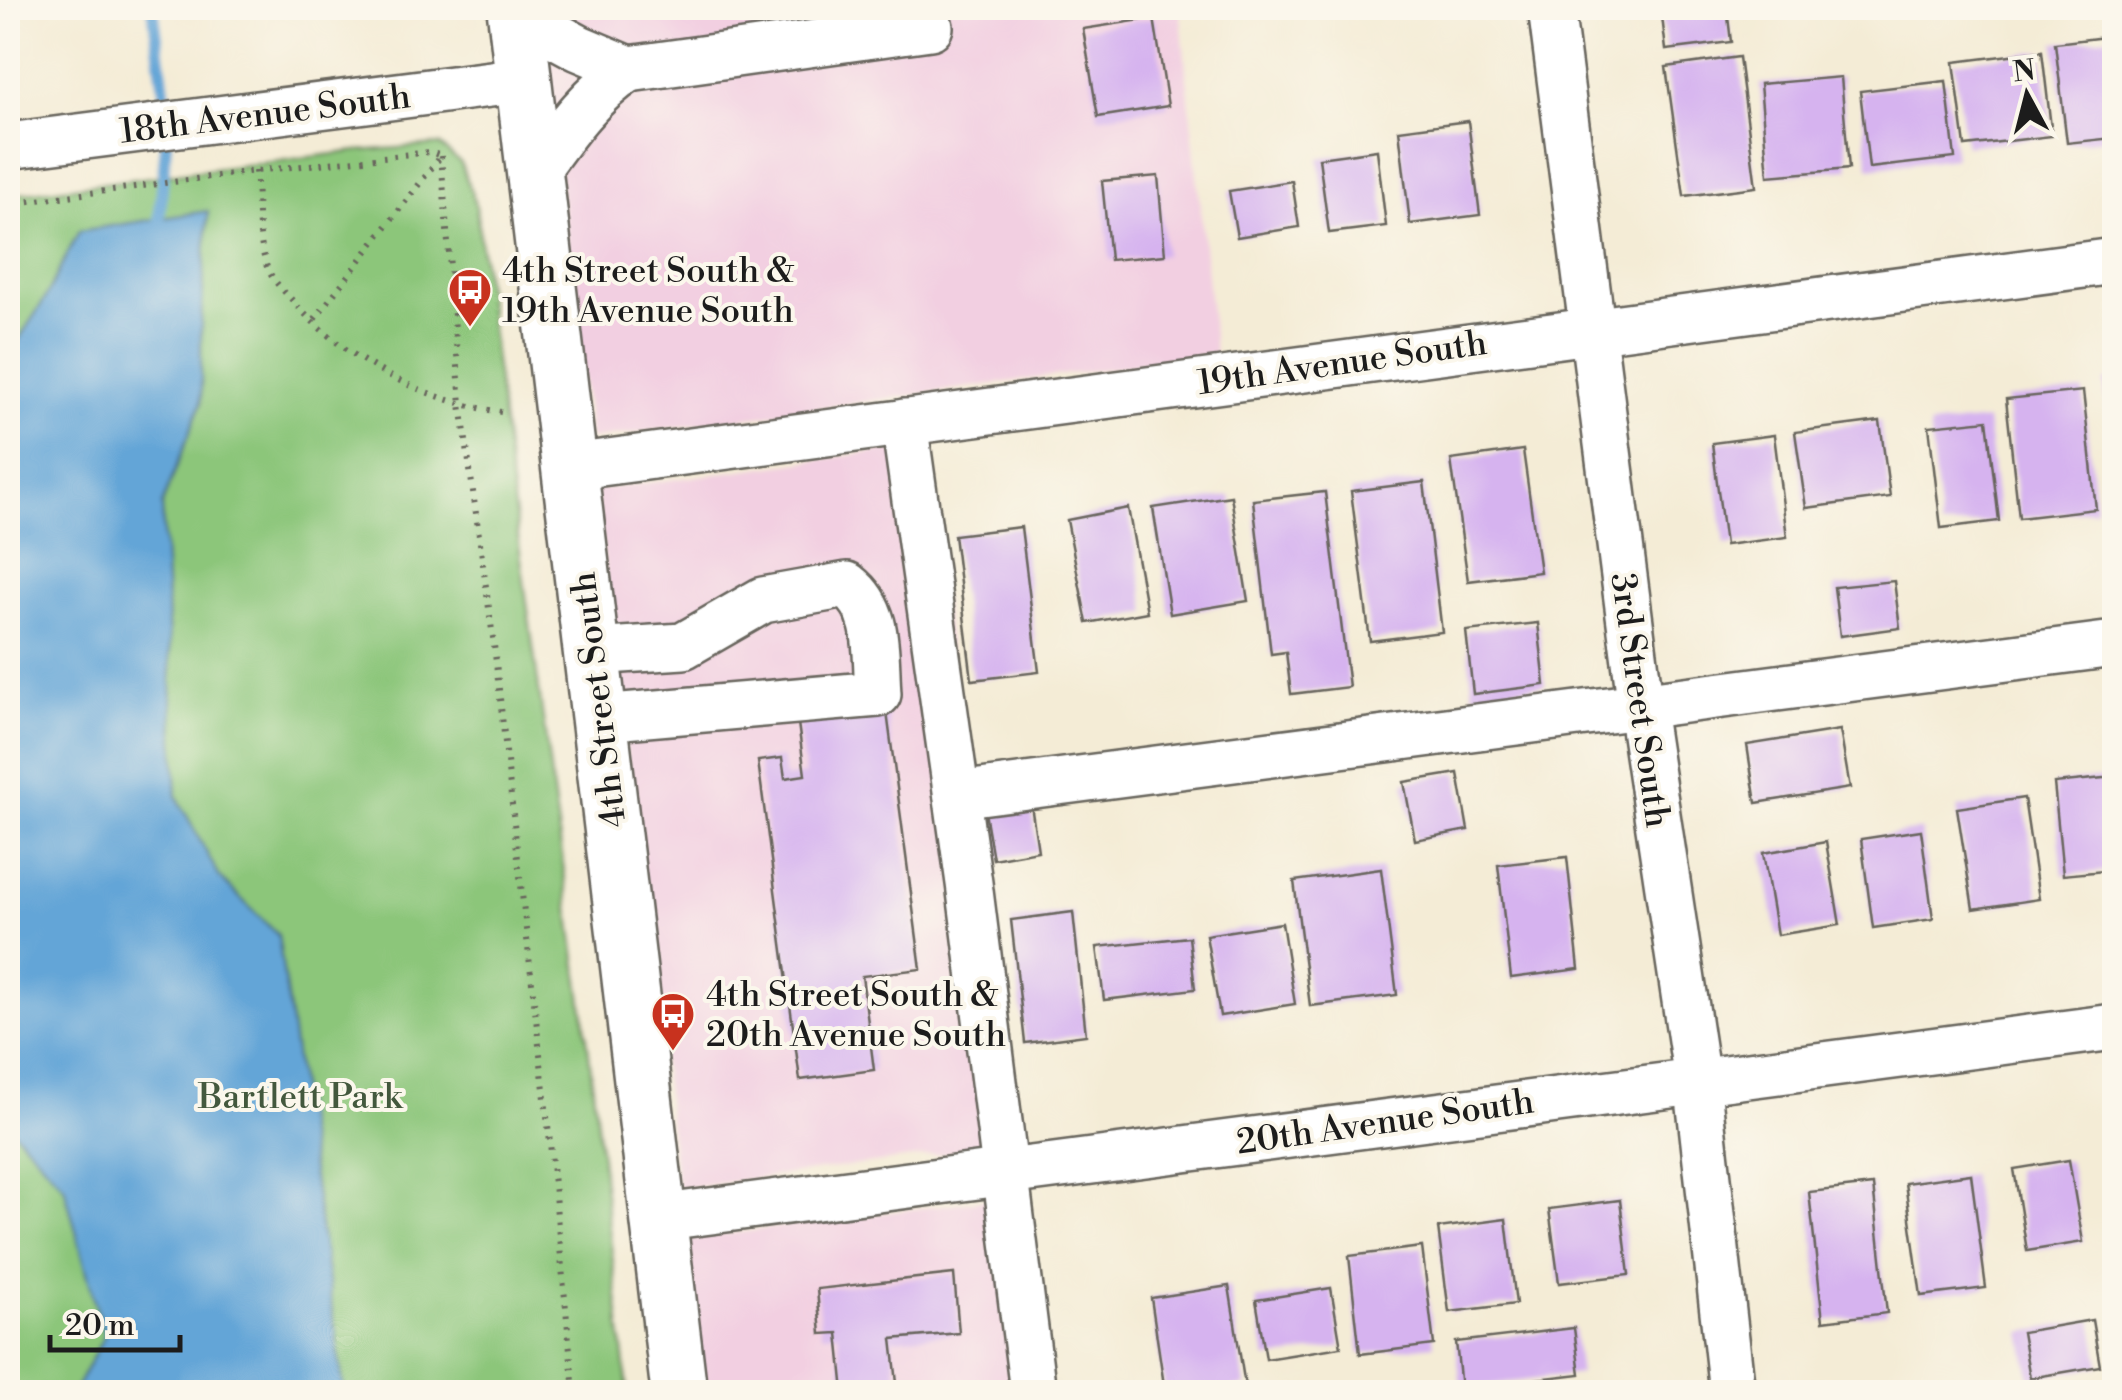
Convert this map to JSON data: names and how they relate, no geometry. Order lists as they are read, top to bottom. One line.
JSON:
{"streets":{"main road":["4th Street South"],"street":["18th Avenue South","19th Avenue South","3rd Street South","20th Avenue South"]},"crossings":[["18th Avenue South","4th Street South"],["19th Avenue South","4th Street South"],["19th Avenue South","3rd Street South"],["4th Street South","20th Avenue South"],["3rd Street South","20th Avenue South"]],"parks":["Bartlett Park"],"places":{"bus stop":["4th Street South & 19th Avenue South","4th Street South & 20th Avenue South"]},"scale_bar":"20 m","north":"top"}
